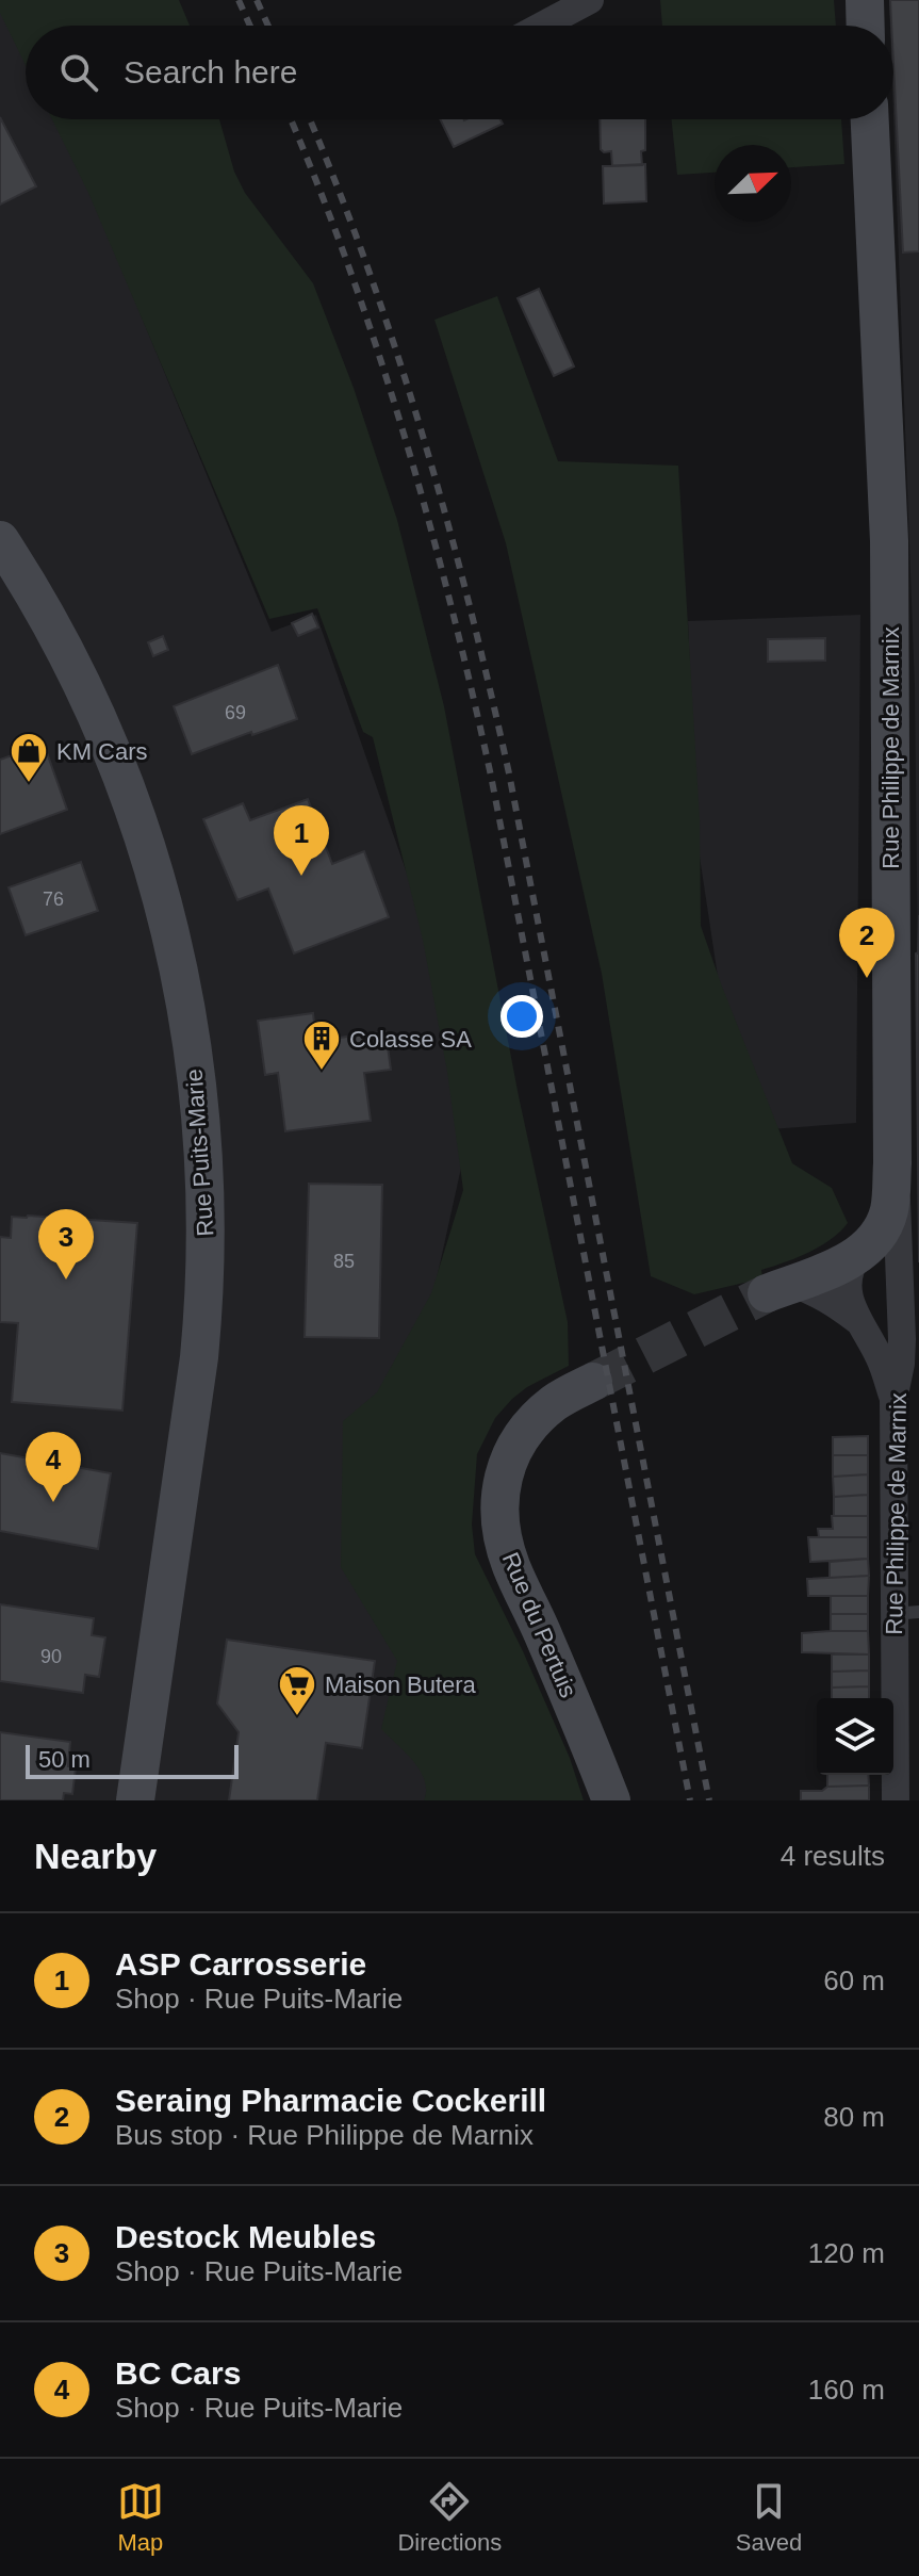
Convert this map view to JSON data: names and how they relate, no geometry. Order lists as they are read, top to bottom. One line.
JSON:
{"streets":{"main road":["Rue Philippe de Marnix","Rue Puits-Marie","Rue du Pertuis"]},"places":{"shop":["KM Cars"],"building":["Colasse SA"],"supermarket":["Maison Butera"]},"house_numbers":["69","76","85","90"],"scale_bar":"50 m","north":"top right","page":{"search":"Search here","pins":["1","2","3","4"],"scale":"50 m","heading":["Nearby","4 results"],"list":[{"mark":"1","name":"ASP Carrosserie","note":"Shop · Rue Puits-Marie","value":"60 m"},{"mark":"2","name":"Seraing Pharmacie Cockerill","note":"Bus stop · Rue Philippe de Marnix","value":"80 m"},{"mark":"3","name":"Destock Meubles","note":"Shop · Rue Puits-Marie","value":"120 m"},{"mark":"4","name":"BC Cars","note":"Shop · Rue Puits-Marie","value":"160 m"}],"nav":["Map","Directions","Saved"]}}
